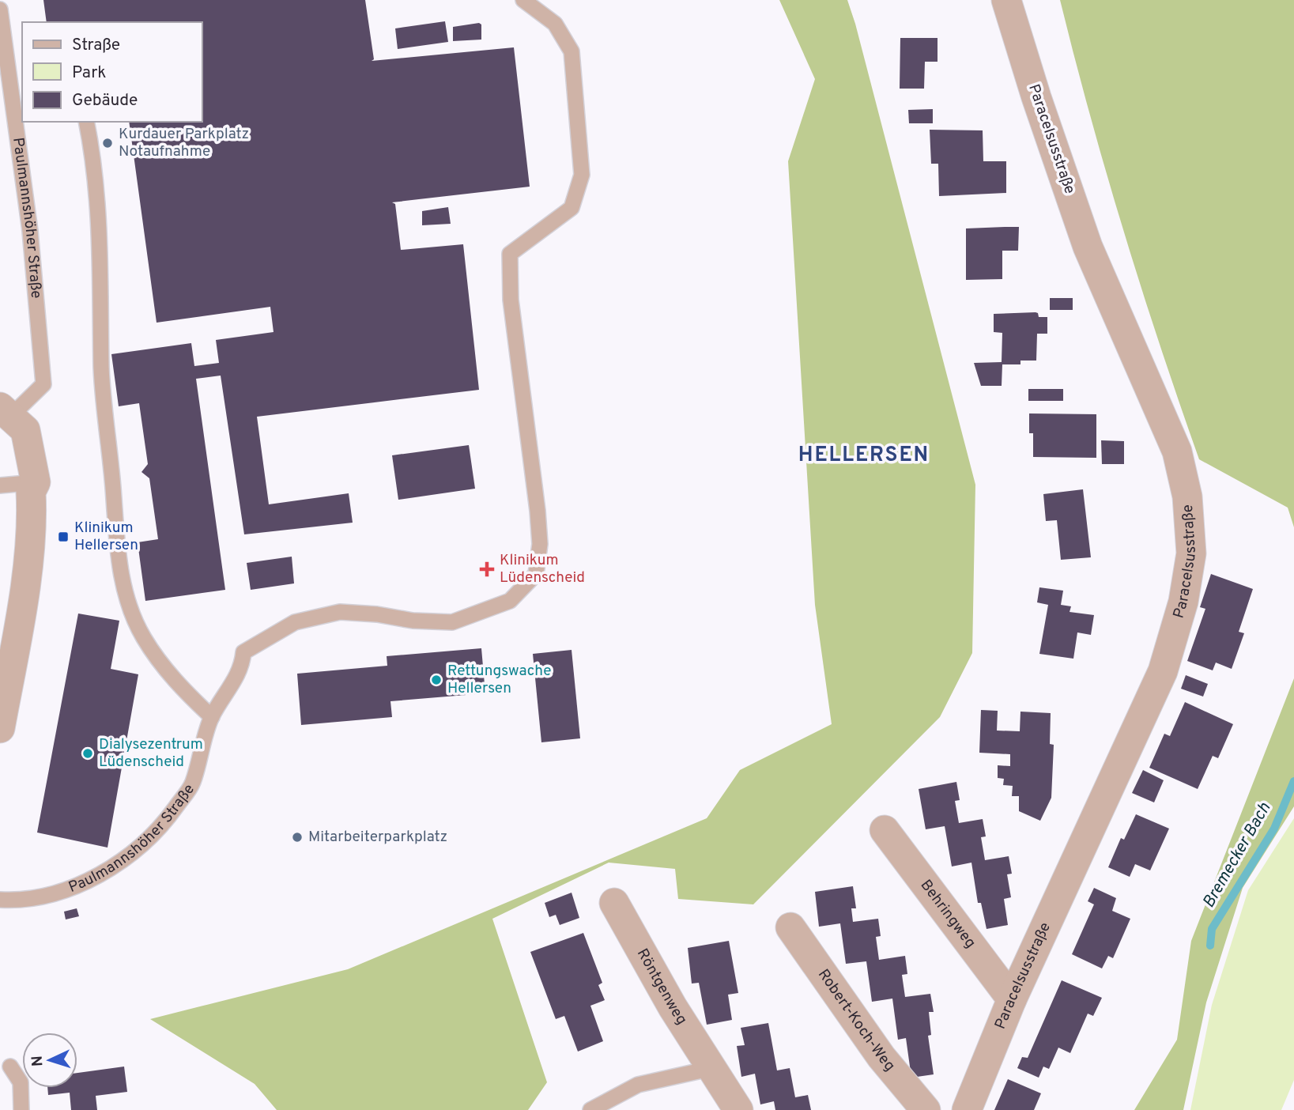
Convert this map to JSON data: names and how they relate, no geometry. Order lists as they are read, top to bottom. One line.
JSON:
{"streets":{"street":["Paracelsusstraße","Paulmannshöher Straße","Behringweg","Röntgenweg","Robert-Koch-Weg"]},"crossings":[["Paracelsusstraße","Behringweg"]],"districts":["HELLERSEN"],"water":["Bremecker Bach"],"places":{"other":["Kurdauer Parkplatz Notaufnahme","Rettungswache Hellersen","Dialysezentrum Lüdenscheid","Mitarbeiterparkplatz"],"transit":["Klinikum Hellersen"],"health":["Klinikum Lüdenscheid"]},"legend":["Straße","Park","Gebäude"],"north":"left"}
